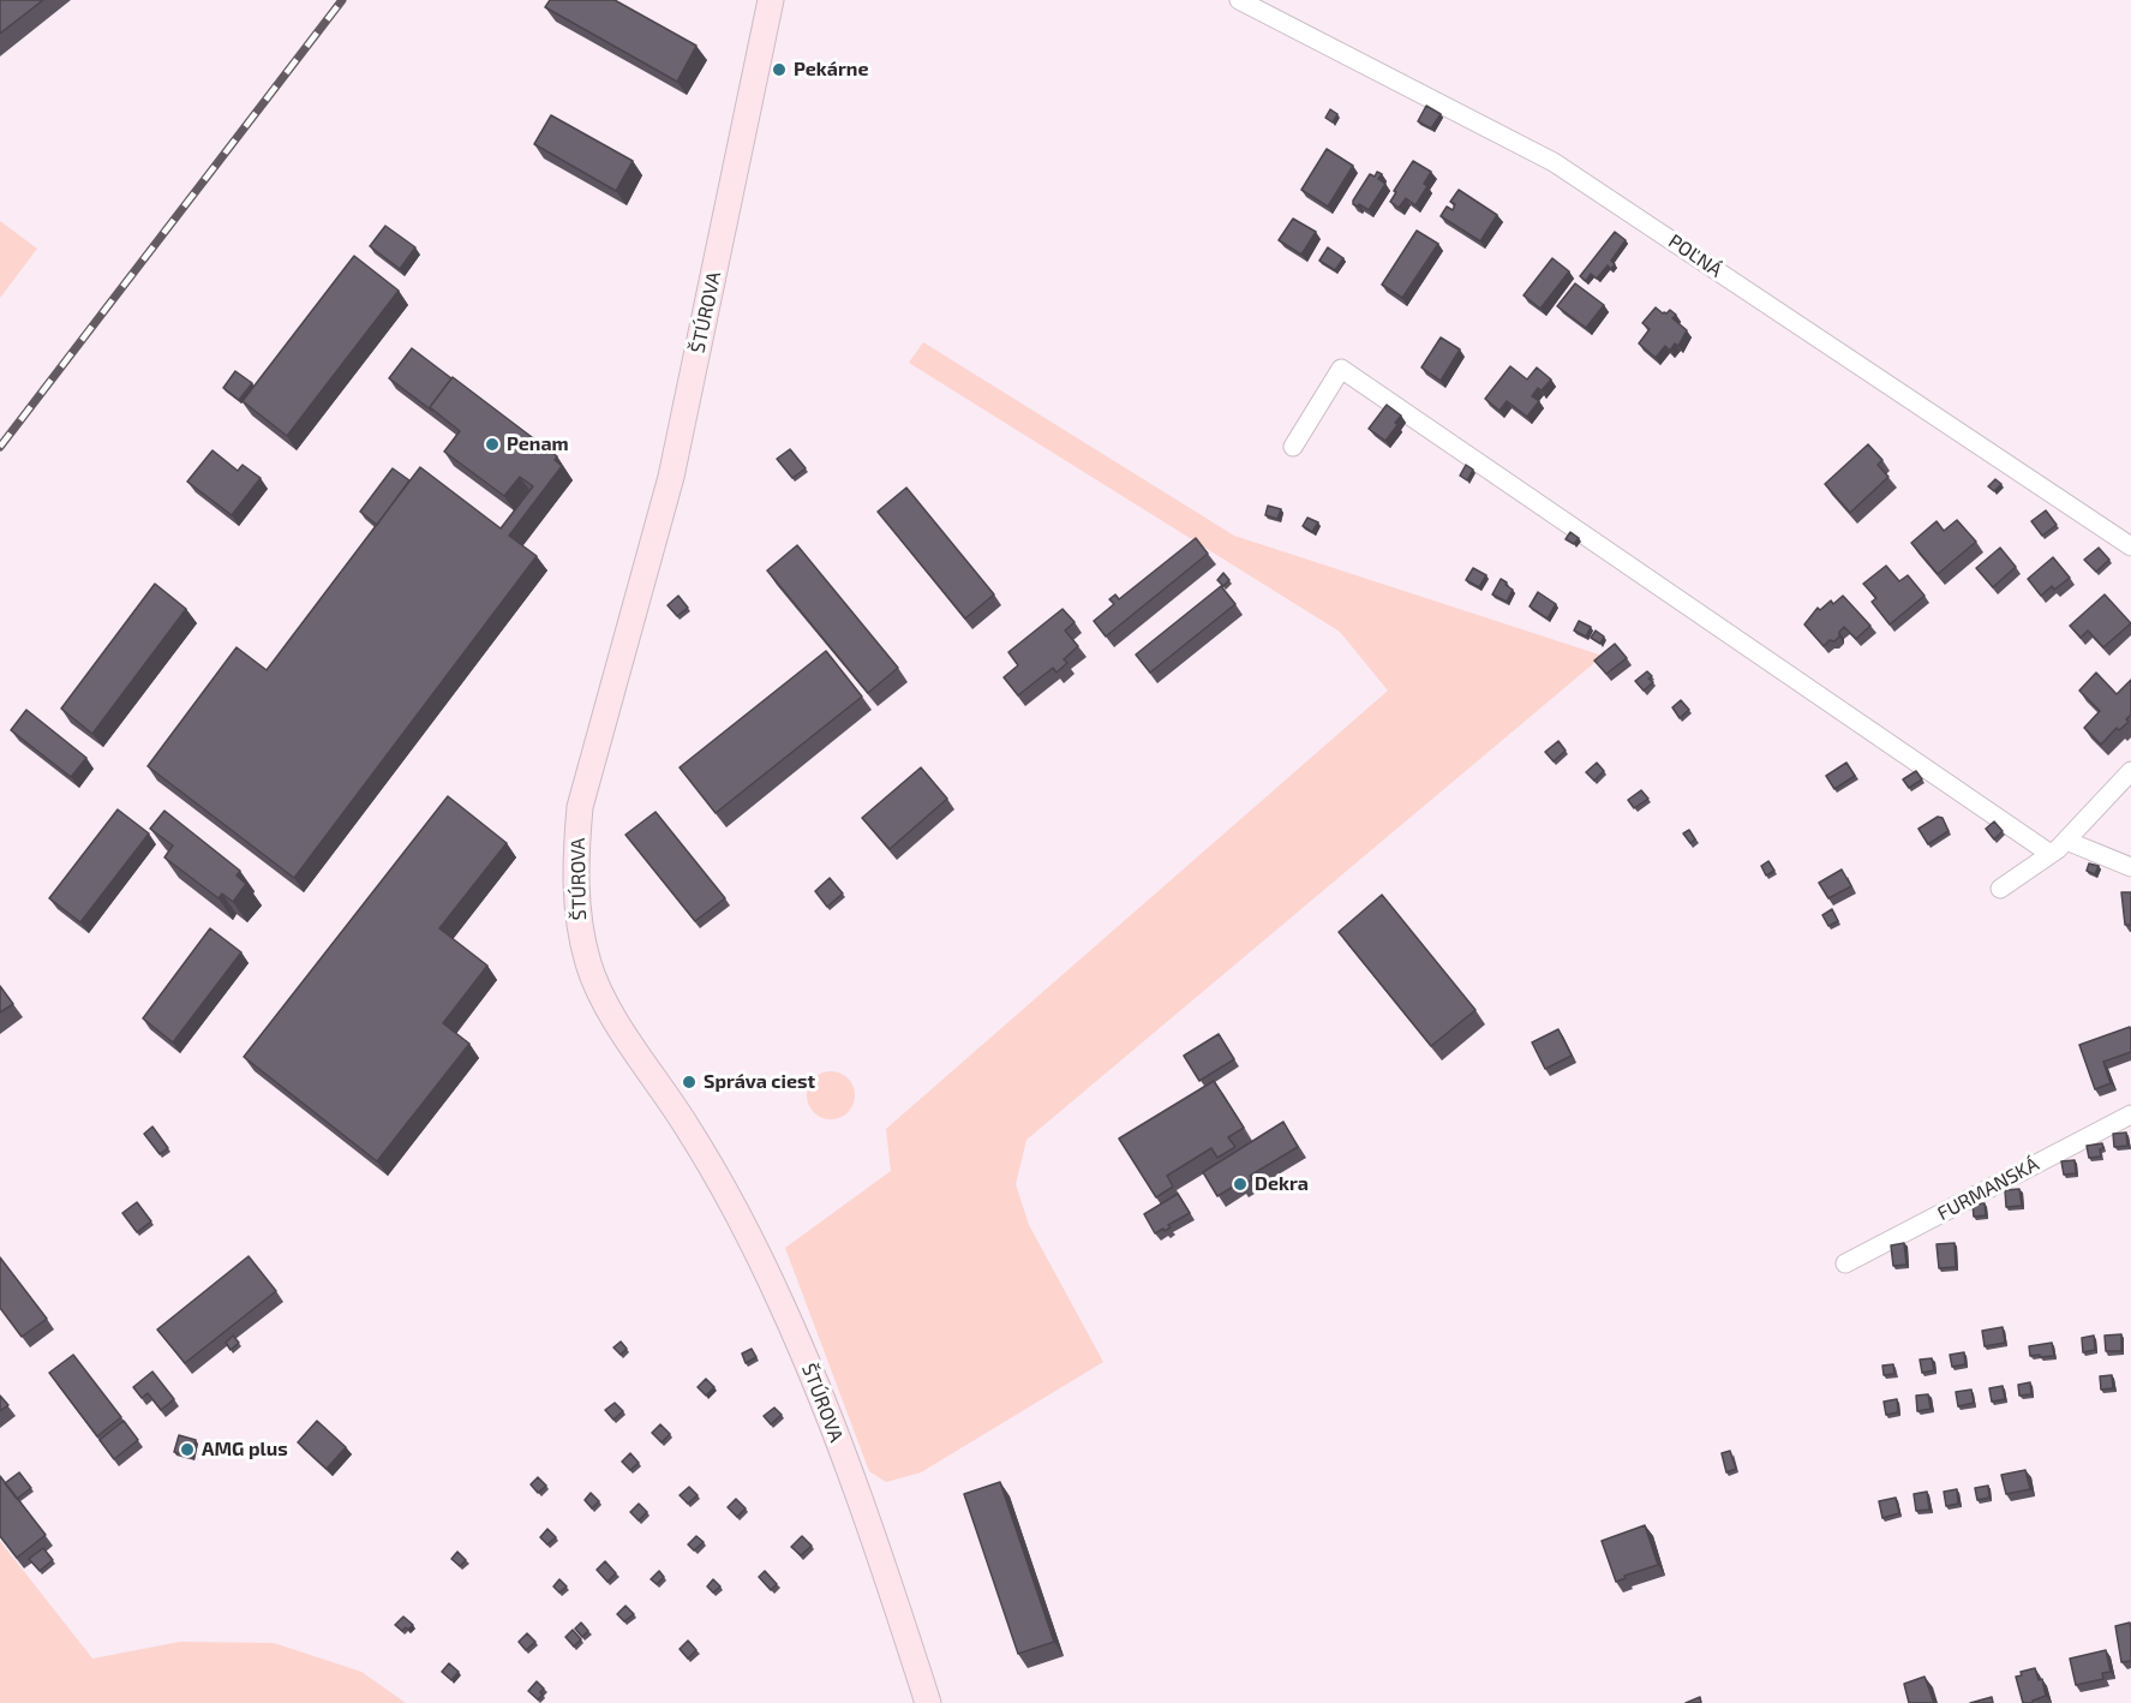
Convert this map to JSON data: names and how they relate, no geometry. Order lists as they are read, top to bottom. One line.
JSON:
{"streets":{"street":["POĽNÁ","ŠTÚROVA","FURMANSKÁ"]},"places":["Pekárne","Penam","Správa ciest","Dekra","AMG plus"]}
